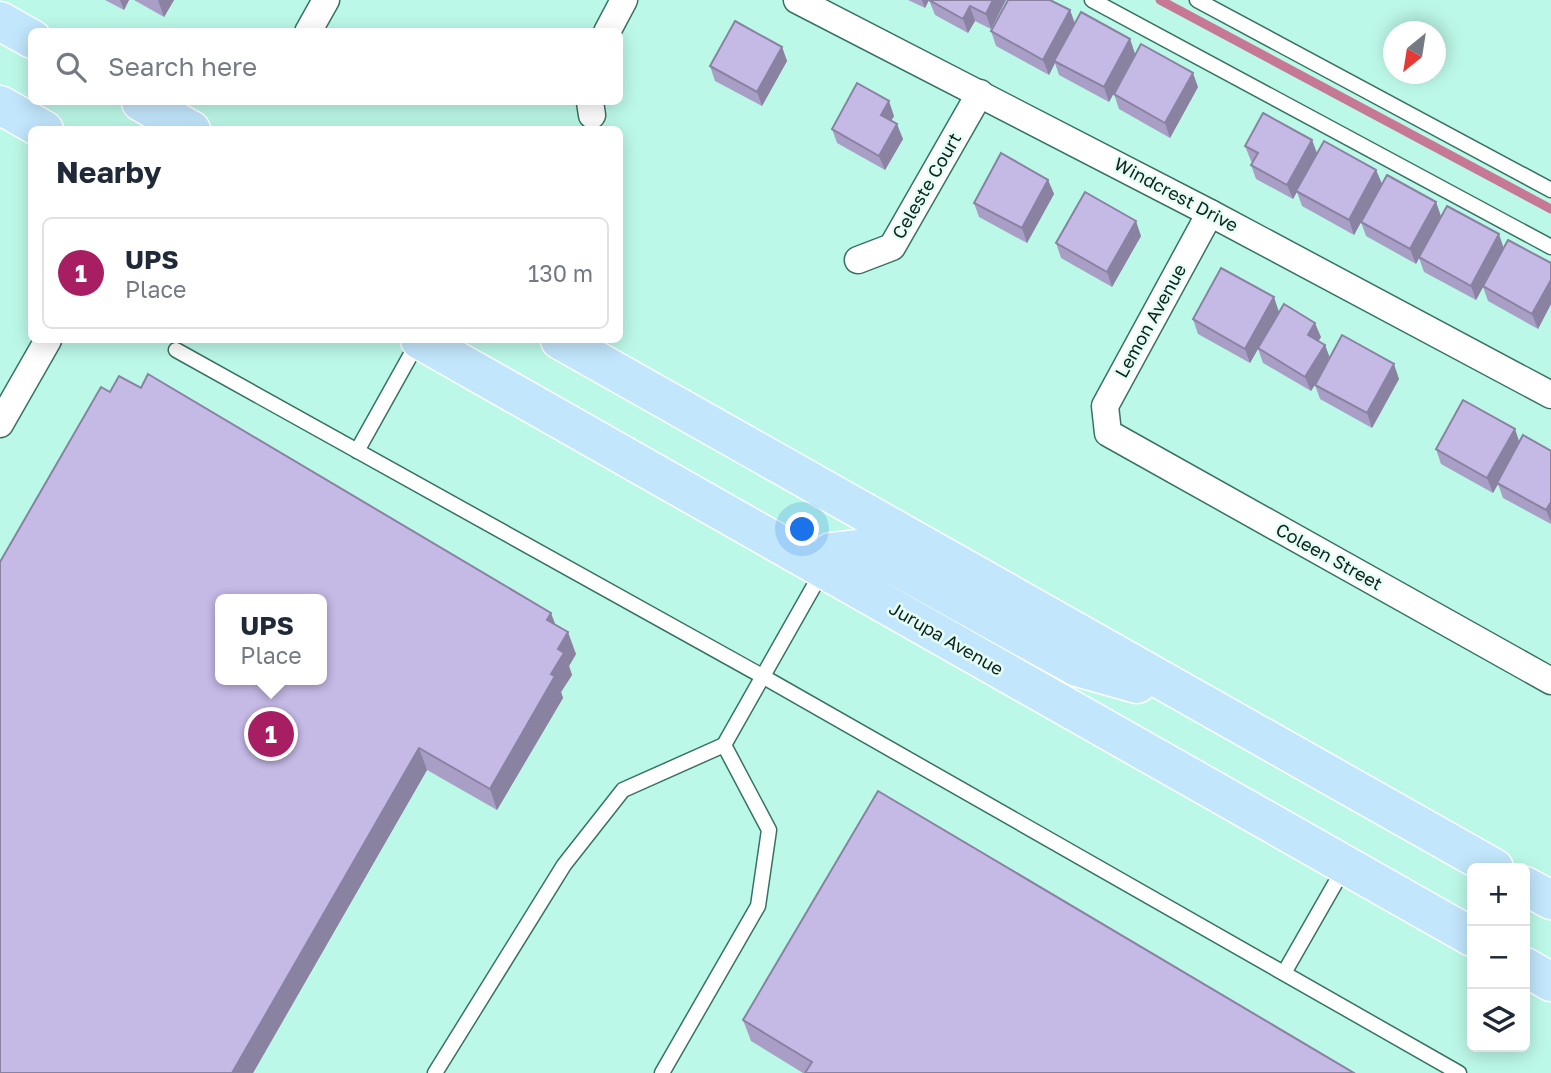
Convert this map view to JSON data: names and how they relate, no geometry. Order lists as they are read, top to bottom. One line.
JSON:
{"streets":{"main road":["Jurupa Avenue"],"street":["Celeste Court","Windcrest Drive","Lemon Avenue","Coleen Street"]},"crossings":[["Celeste Court","Windcrest Drive"],["Windcrest Drive","Lemon Avenue"],["Lemon Avenue","Coleen Street"]],"north":"bottom left","page":{"search":"Search here","heading":"Nearby","list":[{"mark":"1","name":"UPS","note":"Place","value":"130 m"}],"popup":["UPS","Place"],"pins":"1","map_buttons":["+","−"]}}
